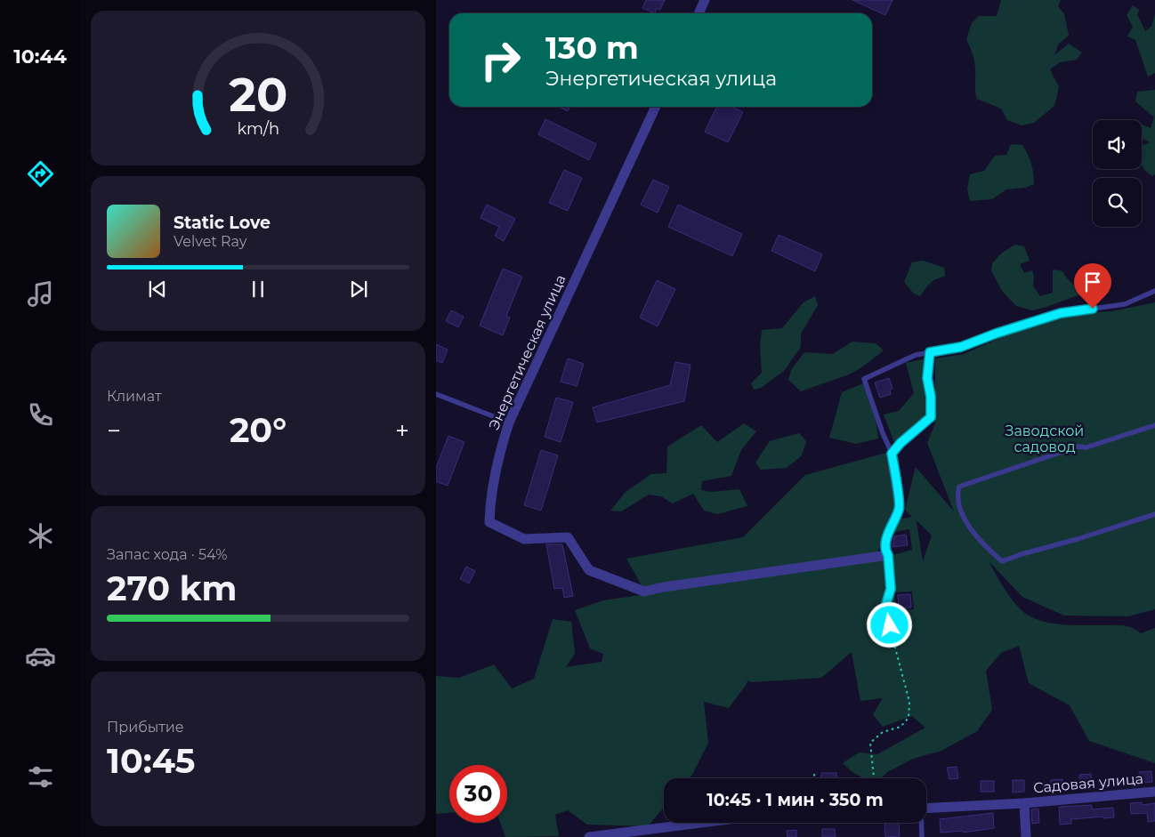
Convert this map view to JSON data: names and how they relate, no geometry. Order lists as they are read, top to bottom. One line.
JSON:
{"streets":{"street":["Энергетическая улица","Садовая улица"]},"parks":["Заводской садовод"],"page":{"tabs":"10:44","turn":["130 m","Энергетическая улица"],"song":["Static Love","Velvet Ray"],"tile":["Климат",["Запас хода · 54%","270 km"],["Прибытие","10:45"]],"heat":["−","20°","+"],"limit":"30","trip":"10:45 · 1 мин · 350 m","gauge":["20","km/h"]}}
